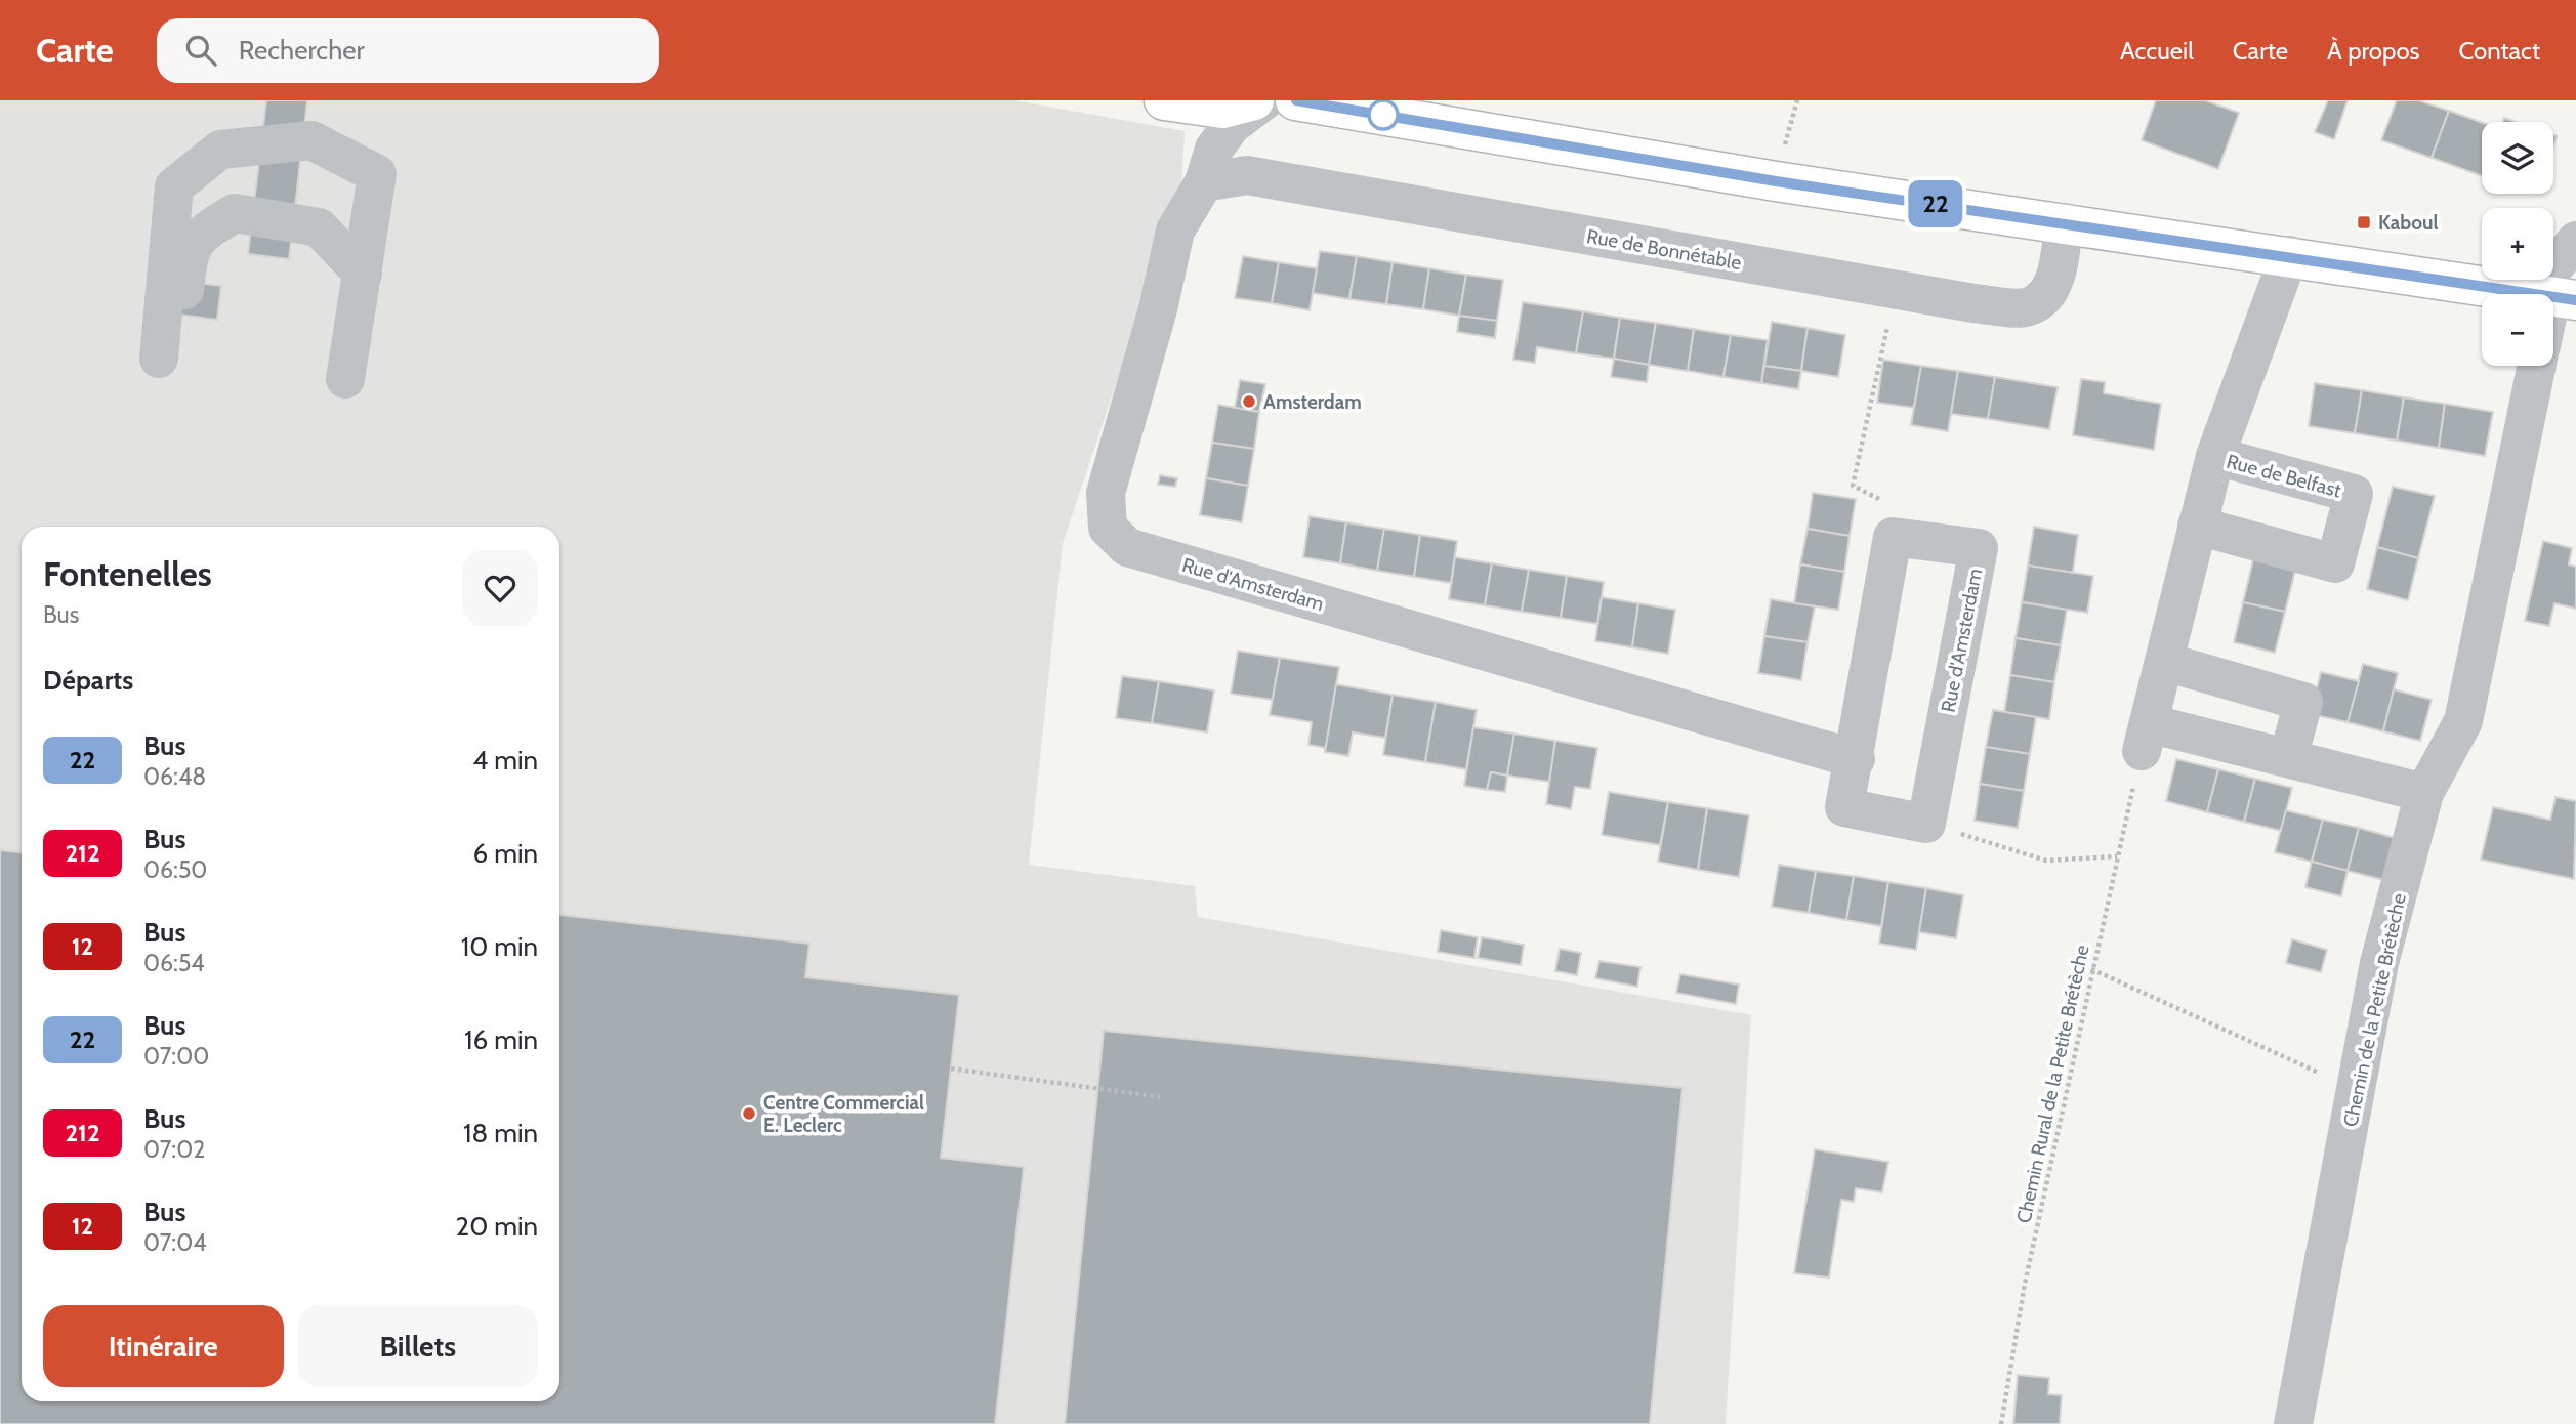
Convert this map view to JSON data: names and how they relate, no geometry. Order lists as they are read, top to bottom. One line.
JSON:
{"streets":{"street":["Rue de Bonnétable","Rue de Belfast","Rue d'Amsterdam","Chemin de la Petite Brétèche"],"path":["Chemin Rural de la Petite Brétèche"]},"crossings":[["Rue de Bonnétable","Rue d'Amsterdam"],["Rue de Belfast","Chemin Rural de la Petite Brétèche"]],"places":{"transit":["Kaboul"],"other":["Amsterdam","Centre Commercial E. Leclerc"]},"lines":["bus line 22"],"page":{"header":"Carte","search":"Rechercher","nav":["Accueil","Carte","À propos","Contact"],"on_map":"22","map_buttons":["+","−"],"heading":[["Fontenelles","Bus"],"Départs"],"list":[{"mark":"22","name":"Bus","note":"06:48","value":"4 min"},{"mark":"212","name":"Bus","note":"06:50","value":"6 min"},{"mark":"12","name":"Bus","note":"06:54","value":"10 min"},{"mark":"22","name":"Bus","note":"07:00","value":"16 min"},{"mark":"212","name":"Bus","note":"07:02","value":"18 min"},{"mark":"12","name":"Bus","note":"07:04","value":"20 min"}],"buttons":["Itinéraire","Billets"]}}
